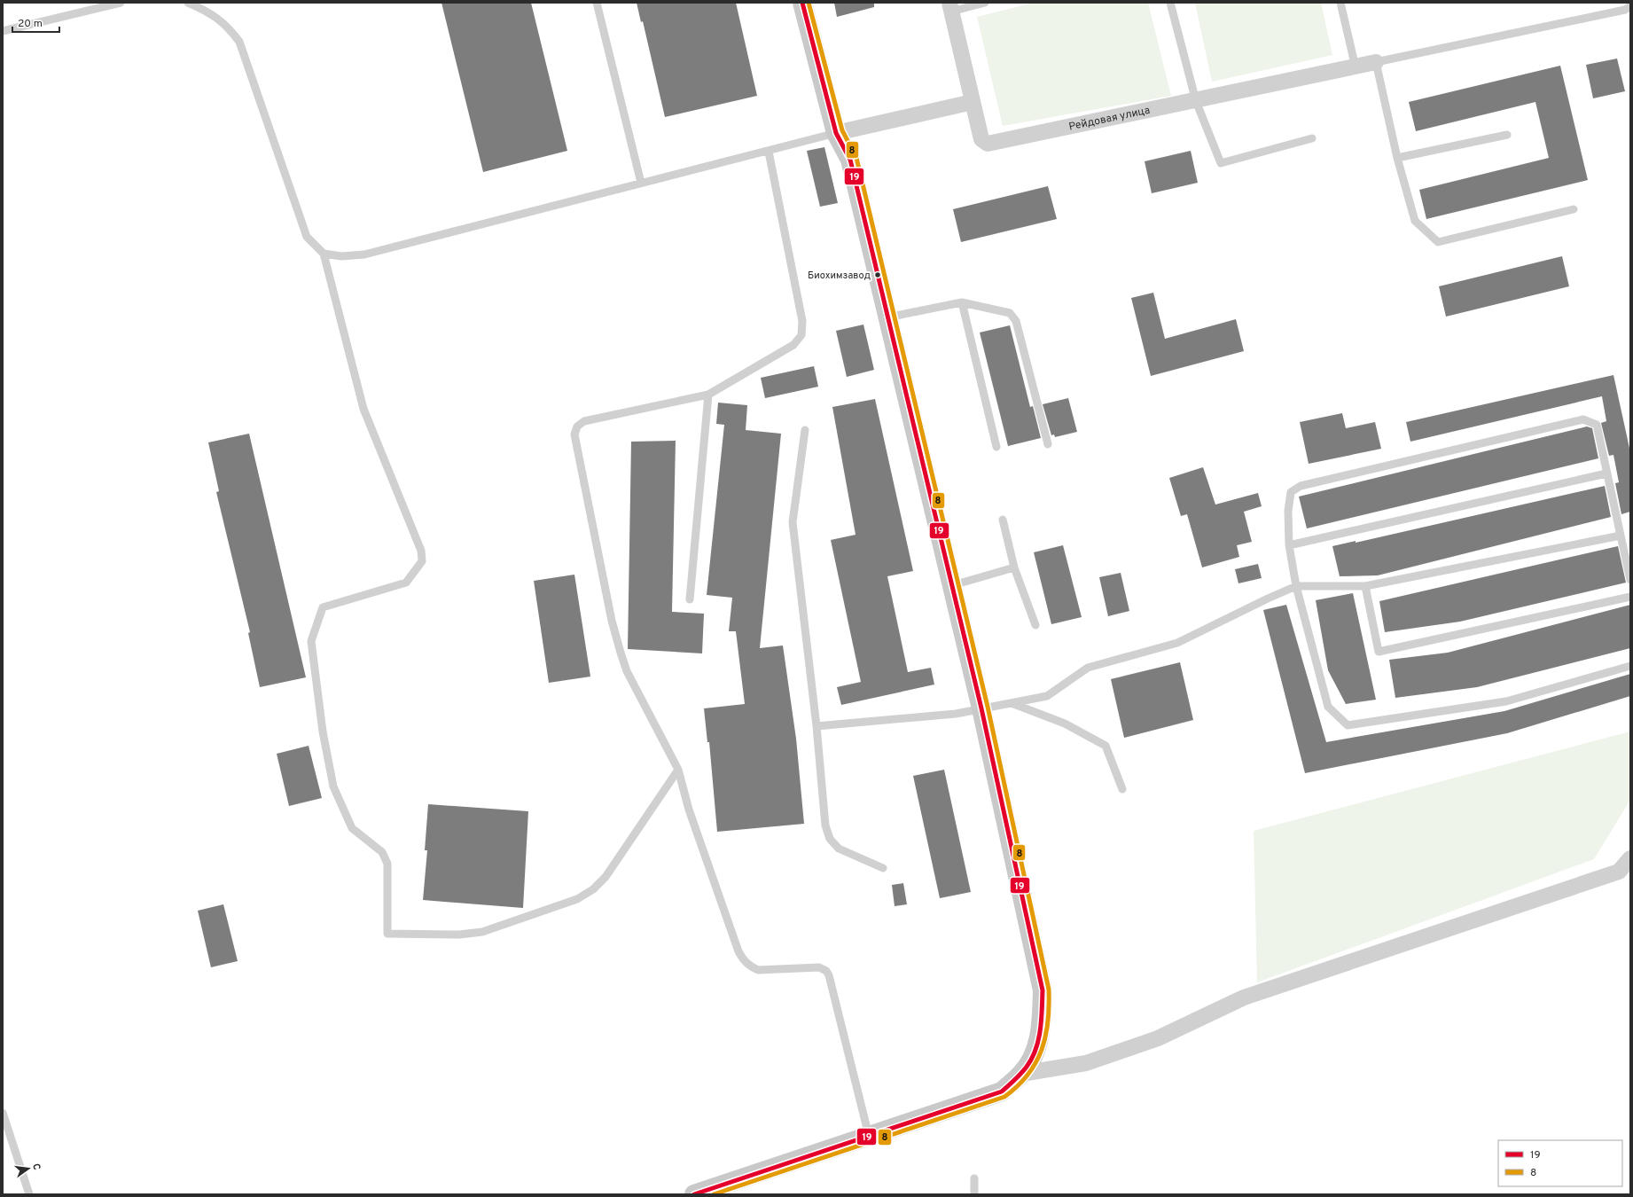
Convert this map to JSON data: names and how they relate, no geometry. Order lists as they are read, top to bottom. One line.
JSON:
{"streets":{"street":["Рейдовая улица"]},"places":["Биохимзавод"],"lines":["transit line 19","transit line 8"],"legend":["19","8"],"scale_bar":"20 m","north":"right"}
